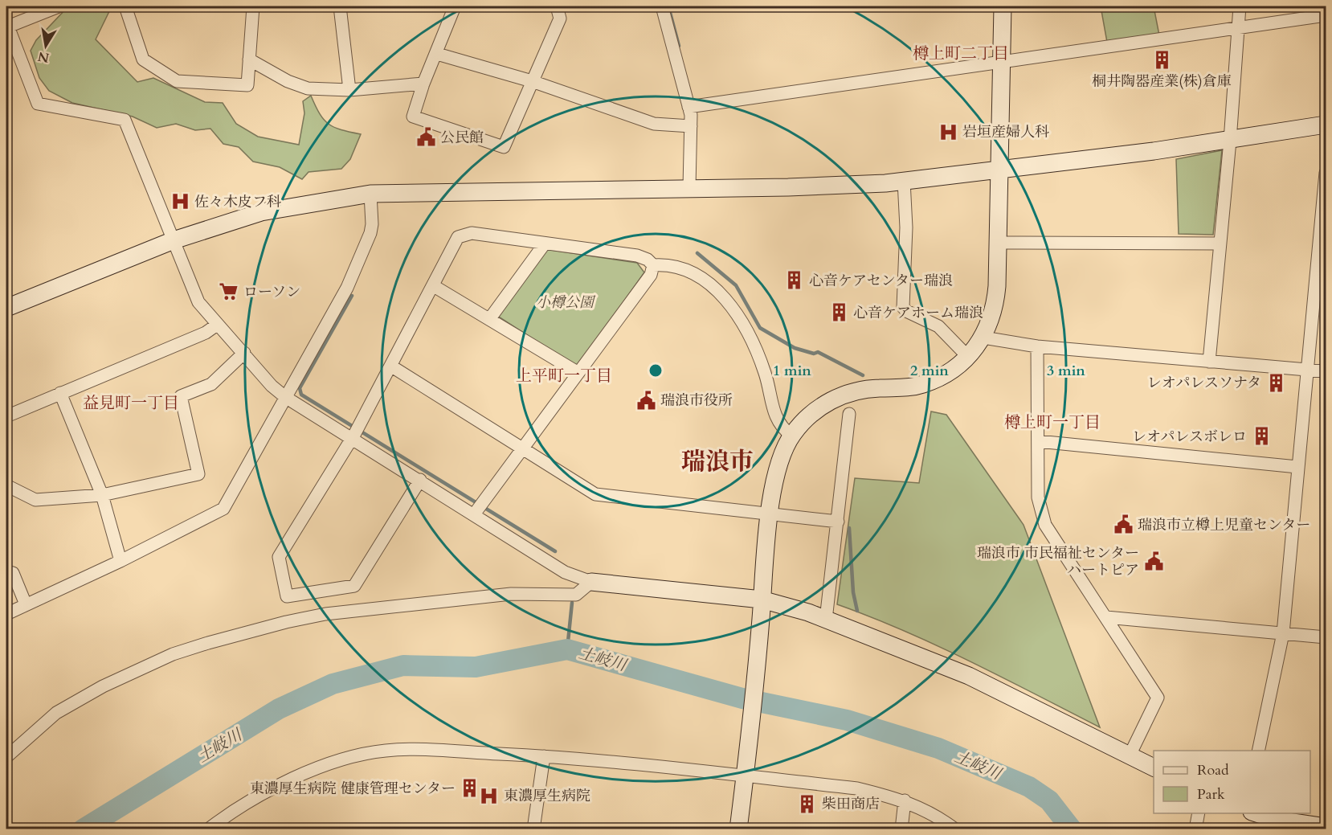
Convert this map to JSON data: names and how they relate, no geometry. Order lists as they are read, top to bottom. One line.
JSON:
{"districts":["樽上町二丁目","上平町一丁目","益見町一丁目","樽上町一丁目","瑞浪市"],"water":["土岐川"],"parks":["小樽公園"],"places":{"building":["桐井陶器産業(株)倉庫","心音ケアセンター瑞浪","心音ケアホーム瑞浪","レオパレスソナタ","レオパレスボレロ","東濃厚生病院 健康管理センター","柴田商店"],"hospital":["岩垣産婦人科","佐々木皮フ科","東濃厚生病院"],"public building":["公民館","瑞浪市役所","瑞浪市立樽上児童センター","瑞浪市 市民福祉センター ハートピア"],"supermarket":["ローソン"]},"legend":["Road","Park"],"north":"bottom","rings":["1 min","2 min","3 min"]}
